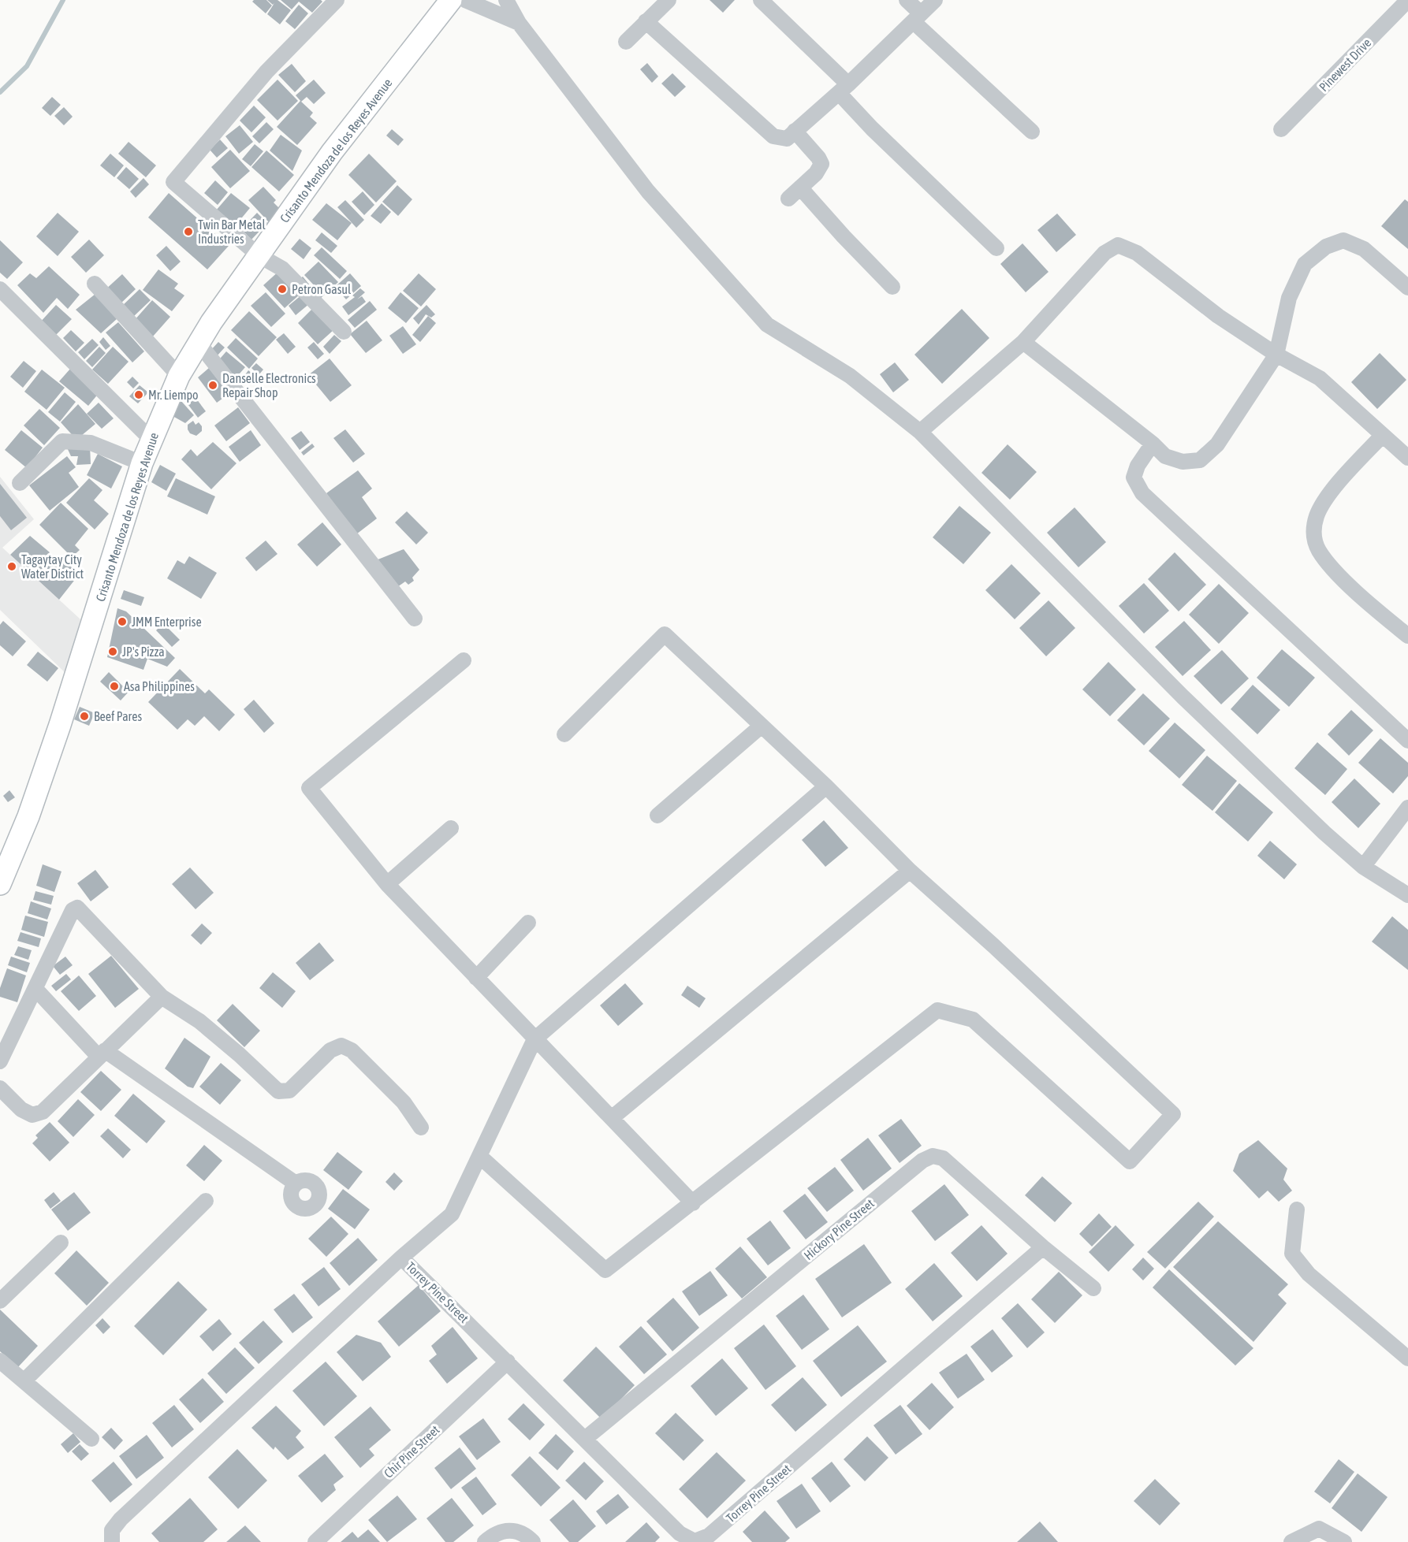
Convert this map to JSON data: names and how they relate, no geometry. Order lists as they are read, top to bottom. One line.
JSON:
{"streets":{"main road":["Crisanto Mendoza de los Reyes Avenue"],"street":["Pinewest Drive","Hickory Pine Street","Torrey Pine Street","Chir Pine Street"]},"crossings":[["Hickory Pine Street","Torrey Pine Street"],["Torrey Pine Street","Chir Pine Street"]],"places":["Twin Bar Metal Industries","Petron Gasul","Danselle Electronics Repair Shop","Mr. Liempo","Tagaytay City Water District","JMM Enterprise","JP's Pizza","Asa Philippines","Beef Pares"]}
